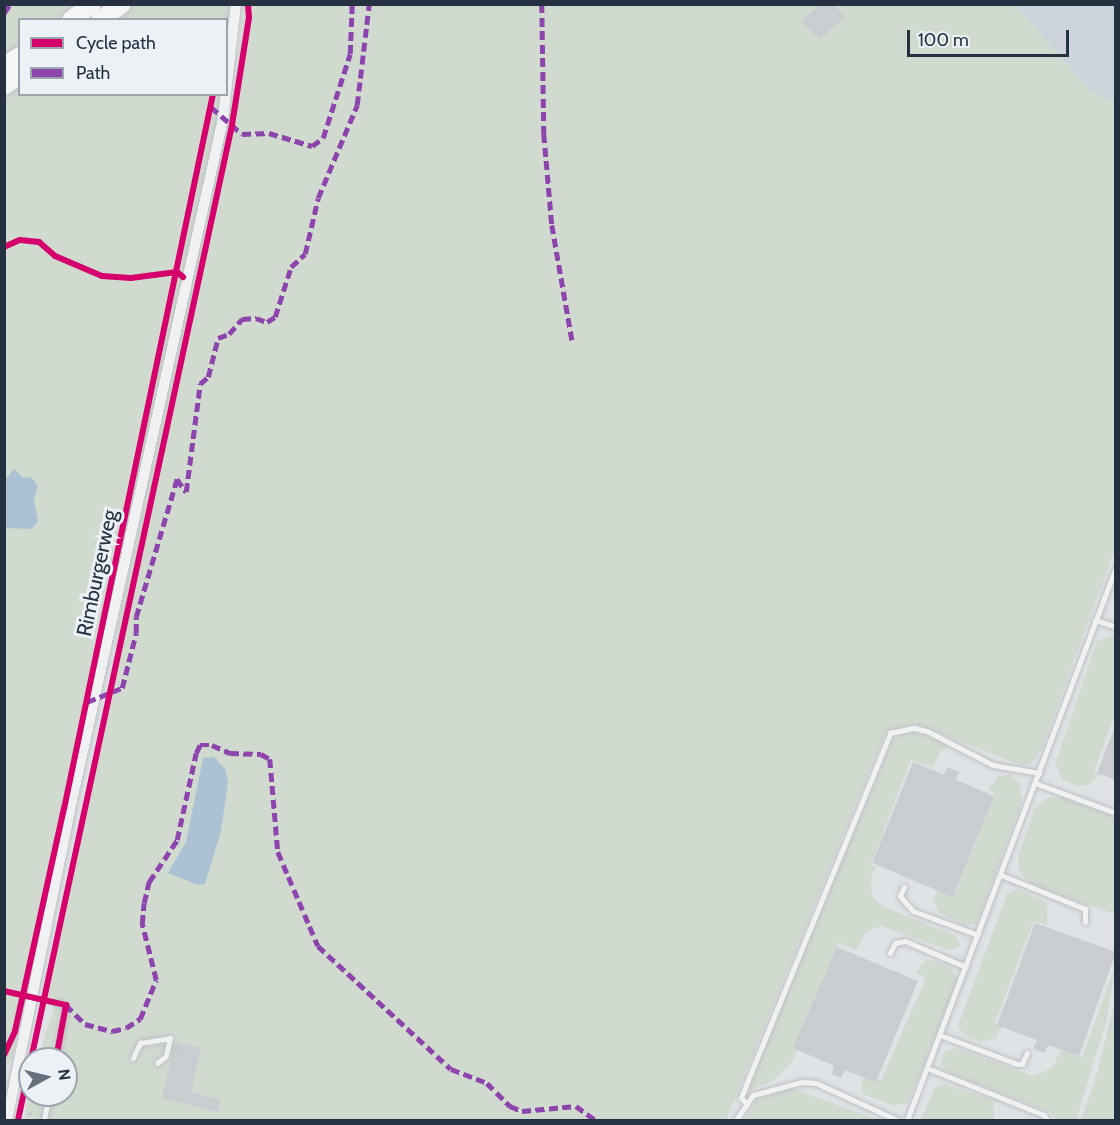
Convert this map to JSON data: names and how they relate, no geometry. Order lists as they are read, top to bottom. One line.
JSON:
{"streets":{"street":["Rimburgerweg"]},"legend":["Cycle path","Path"],"scale_bar":"100 m","north":"right"}
